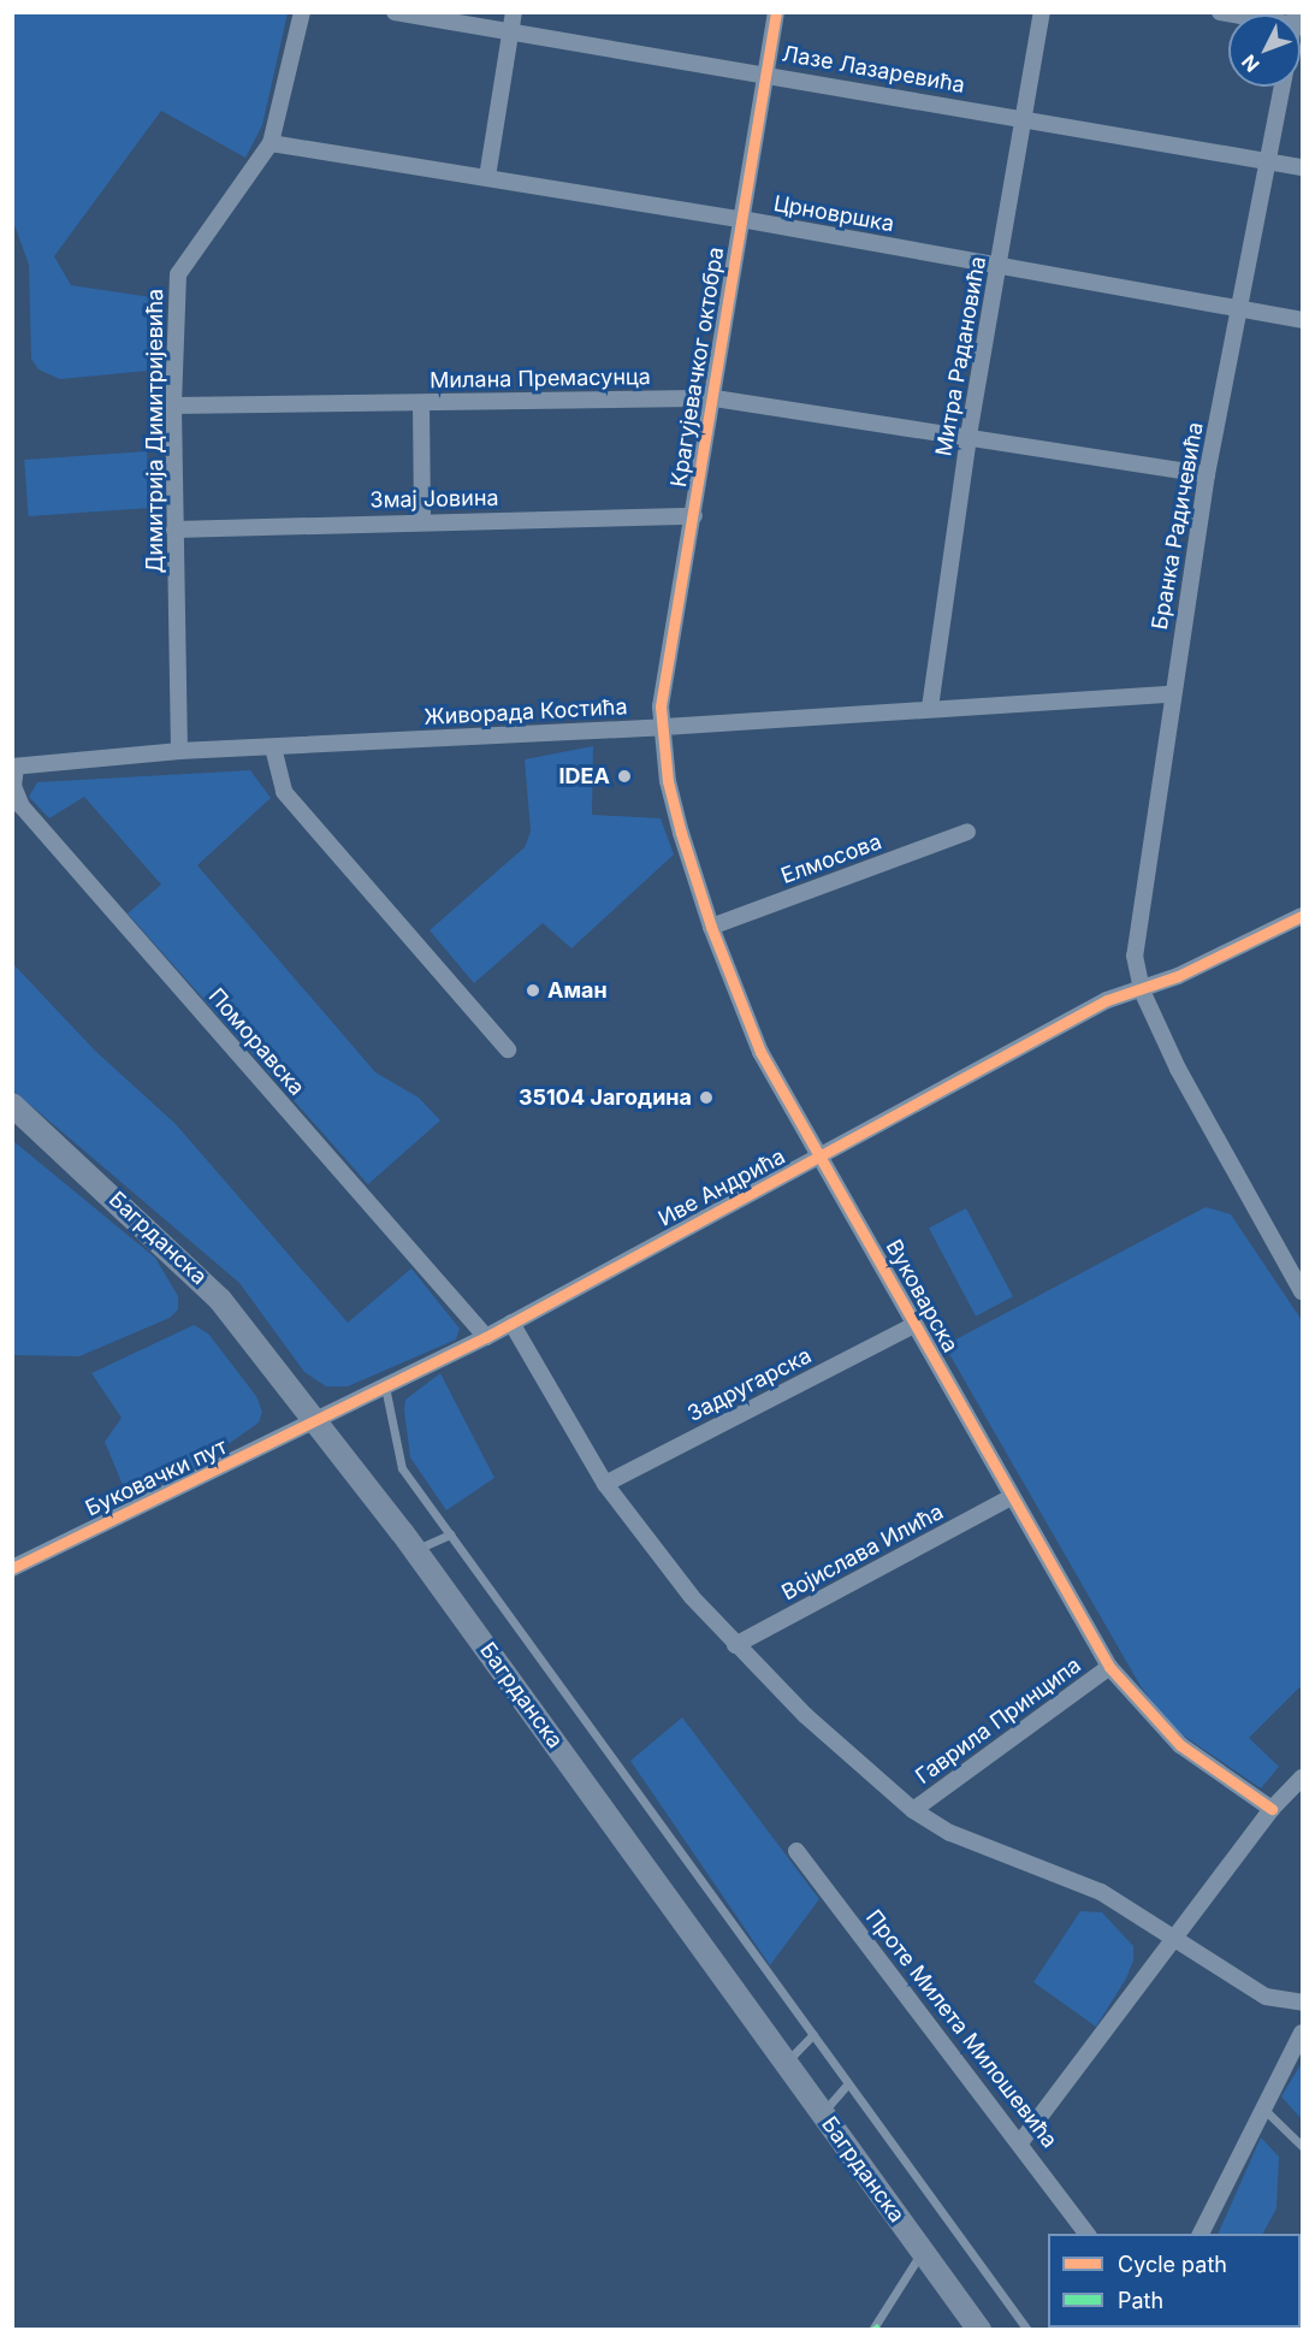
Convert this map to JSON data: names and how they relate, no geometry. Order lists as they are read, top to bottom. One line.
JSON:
{"streets":{"main road":["Багрданска"],"street":["Лазе Лазаревића","Црновршка","Митра Радановића","Крагујевачког октобра","Милана Премасунца","Димитрија Димитријевића","Змај Јовина","Бранка Радичевића","Живорада Костића","Елмосова","Поморавска","Иве Андрића","Вуковарска","Задругарска","Буковачки пут","Војислава Илића","Гаврила Принципа","Проте Милета Милошевића"]},"crossings":[["Лазе Лазаревића","Митра Радановића"],["Лазе Лазаревића","Крагујевачког октобра"],["Лазе Лазаревића","Бранка Радичевића"],["Црновршка","Митра Радановића"],["Црновршка","Крагујевачког октобра"],["Црновршка","Димитрија Димитријевића"],["Црновршка","Бранка Радичевића"],["Митра Радановића","Милана Премасунца"],["Митра Радановића","Живорада Костића"],["Крагујевачког октобра","Милана Премасунца"],["Крагујевачког октобра","Змај Јовина"],["Крагујевачког октобра","Живорада Костића"],["Крагујевачког октобра","Вуковарска"],["Милана Премасунца","Димитрија Димитријевића"],["Милана Премасунца","Бранка Радичевића"],["Димитрија Димитријевића","Змај Јовина"],["Димитрија Димитријевића","Живорада Костића"],["Бранка Радичевића","Живорада Костића"],["Бранка Радичевића","Иве Андрића"],["Живорада Костића","Поморавска"],["Живорада Костића","Вуковарска"],["Елмосова","Вуковарска"],["Поморавска","Иве Андрића"],["Иве Андрића","Багрданска"],["Иве Андрића","Вуковарска"],["Иве Андрића","Буковачки пут"],["Багрданска","Буковачки пут"],["Вуковарска","Задругарска"],["Вуковарска","Војислава Илића"],["Вуковарска","Гаврила Принципа"]],"places":["IDEA","Аман","35104 Јагодина"],"legend":["Cycle path","Path"],"north":"bottom left"}
